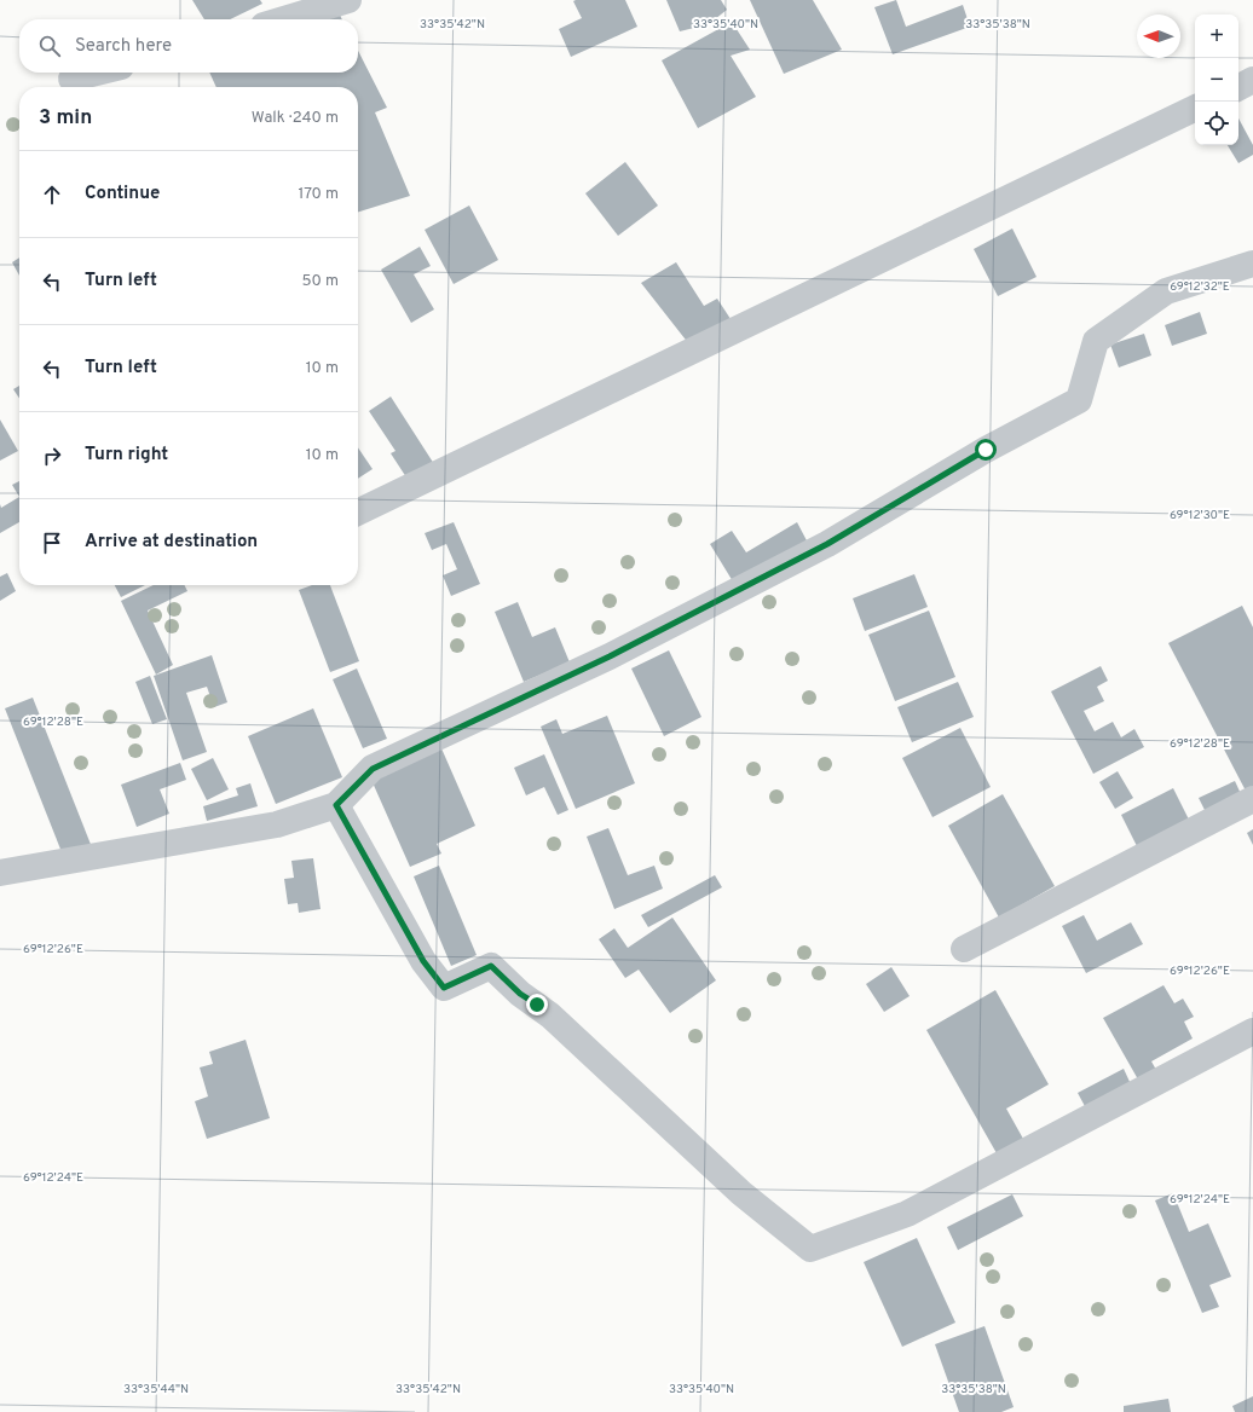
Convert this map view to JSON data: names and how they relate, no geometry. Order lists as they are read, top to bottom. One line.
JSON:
{"north":"left","page":{"map_buttons":["+","−"],"search":"Search here","heading":["3 min","Walk · 240 m"],"list":[["Continue","170 m"],["Turn left","50 m"],["Turn left","10 m"],["Turn right","10 m"],"Arrive at destination"]},"coordinates":["33°35'42\"N","33°35'40\"N","33°35'38\"N","69°12'32\"E","69°12'30\"E","69°12'28\"E","69°12'26\"E","69°12'24\"E","33°35'44\"N"]}
